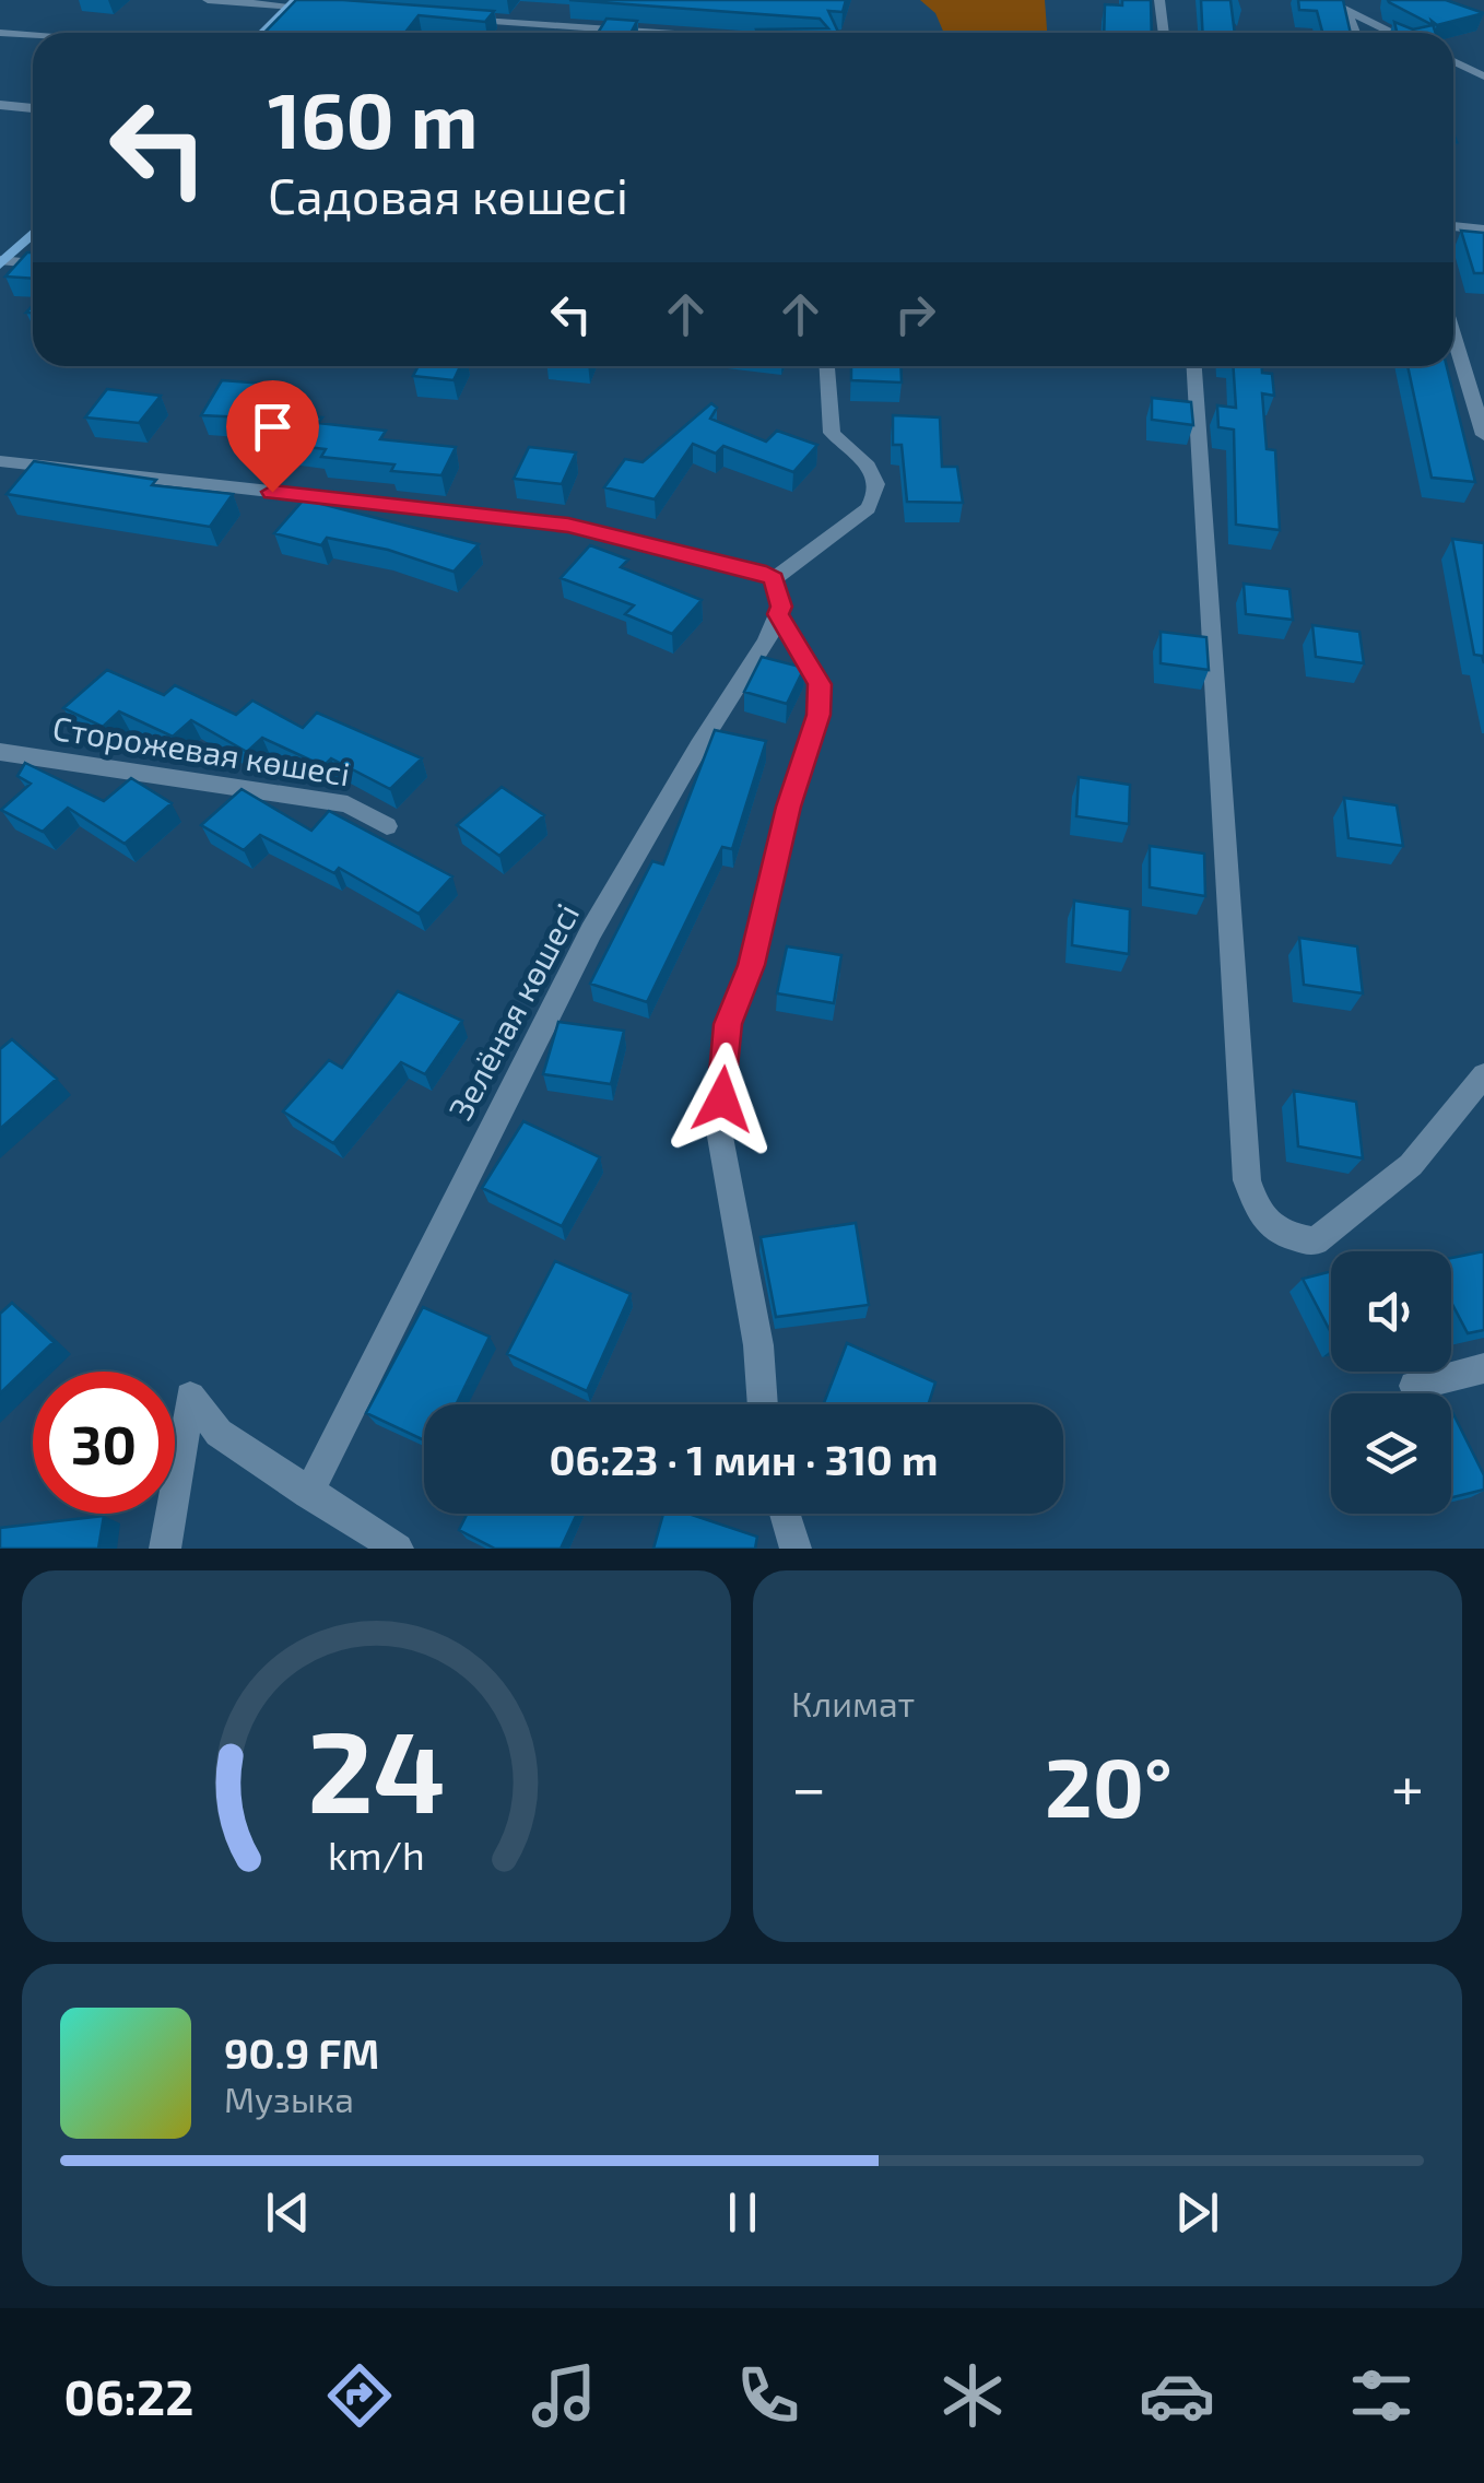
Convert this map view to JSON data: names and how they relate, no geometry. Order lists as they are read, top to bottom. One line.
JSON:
{"streets":{"street":["Сторожевая көшесі","Зелёная көшесі"]},"page":{"turn":["160 m","Садовая көшесі"],"limit":"30","trip":"06:23 · 1 мин · 310 m","tile":"Климат","heat":["−","20°","+"],"song":["90.9 FM","Музыка"],"tabs":"06:22","gauge":["24","km/h"]}}
